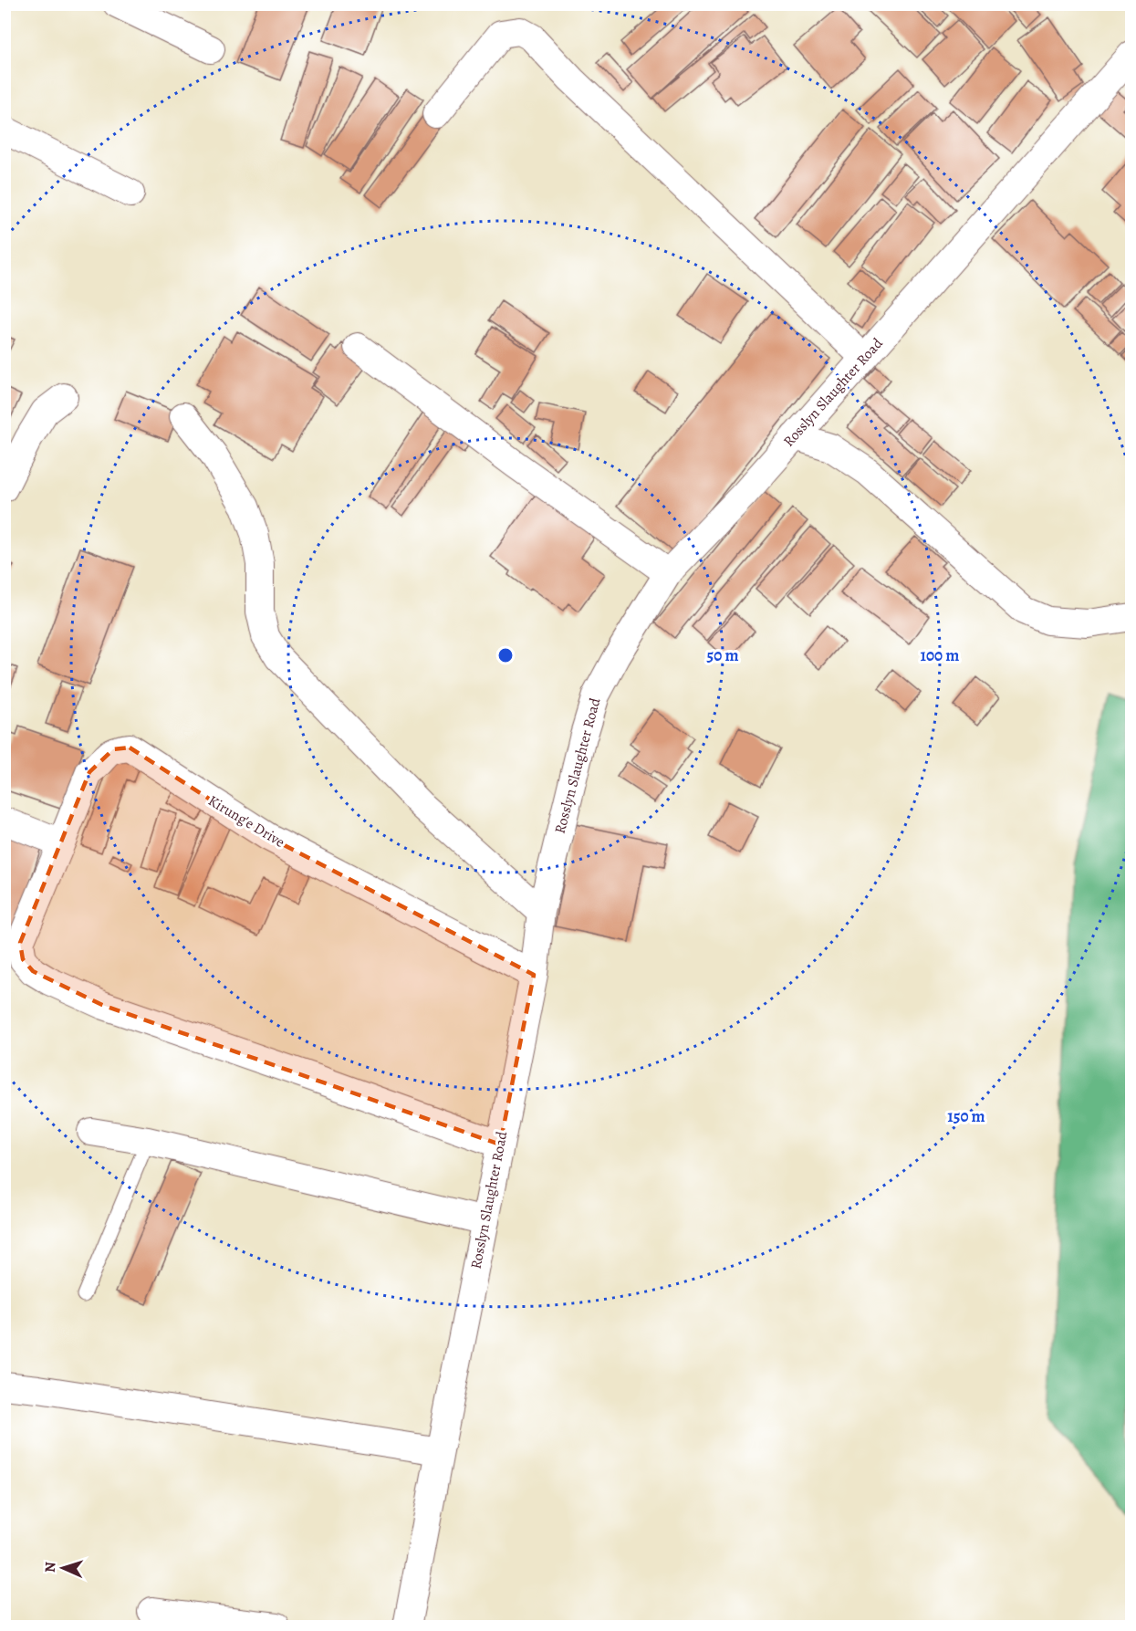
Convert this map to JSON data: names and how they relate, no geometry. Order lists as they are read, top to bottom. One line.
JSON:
{"streets":{"street":["Rosslyn Slaughter Road","Kirung'e Drive"]},"crossings":[["Rosslyn Slaughter Road","Kirung'e Drive"]],"north":"left","rings":["50 m","100 m","150 m"]}
